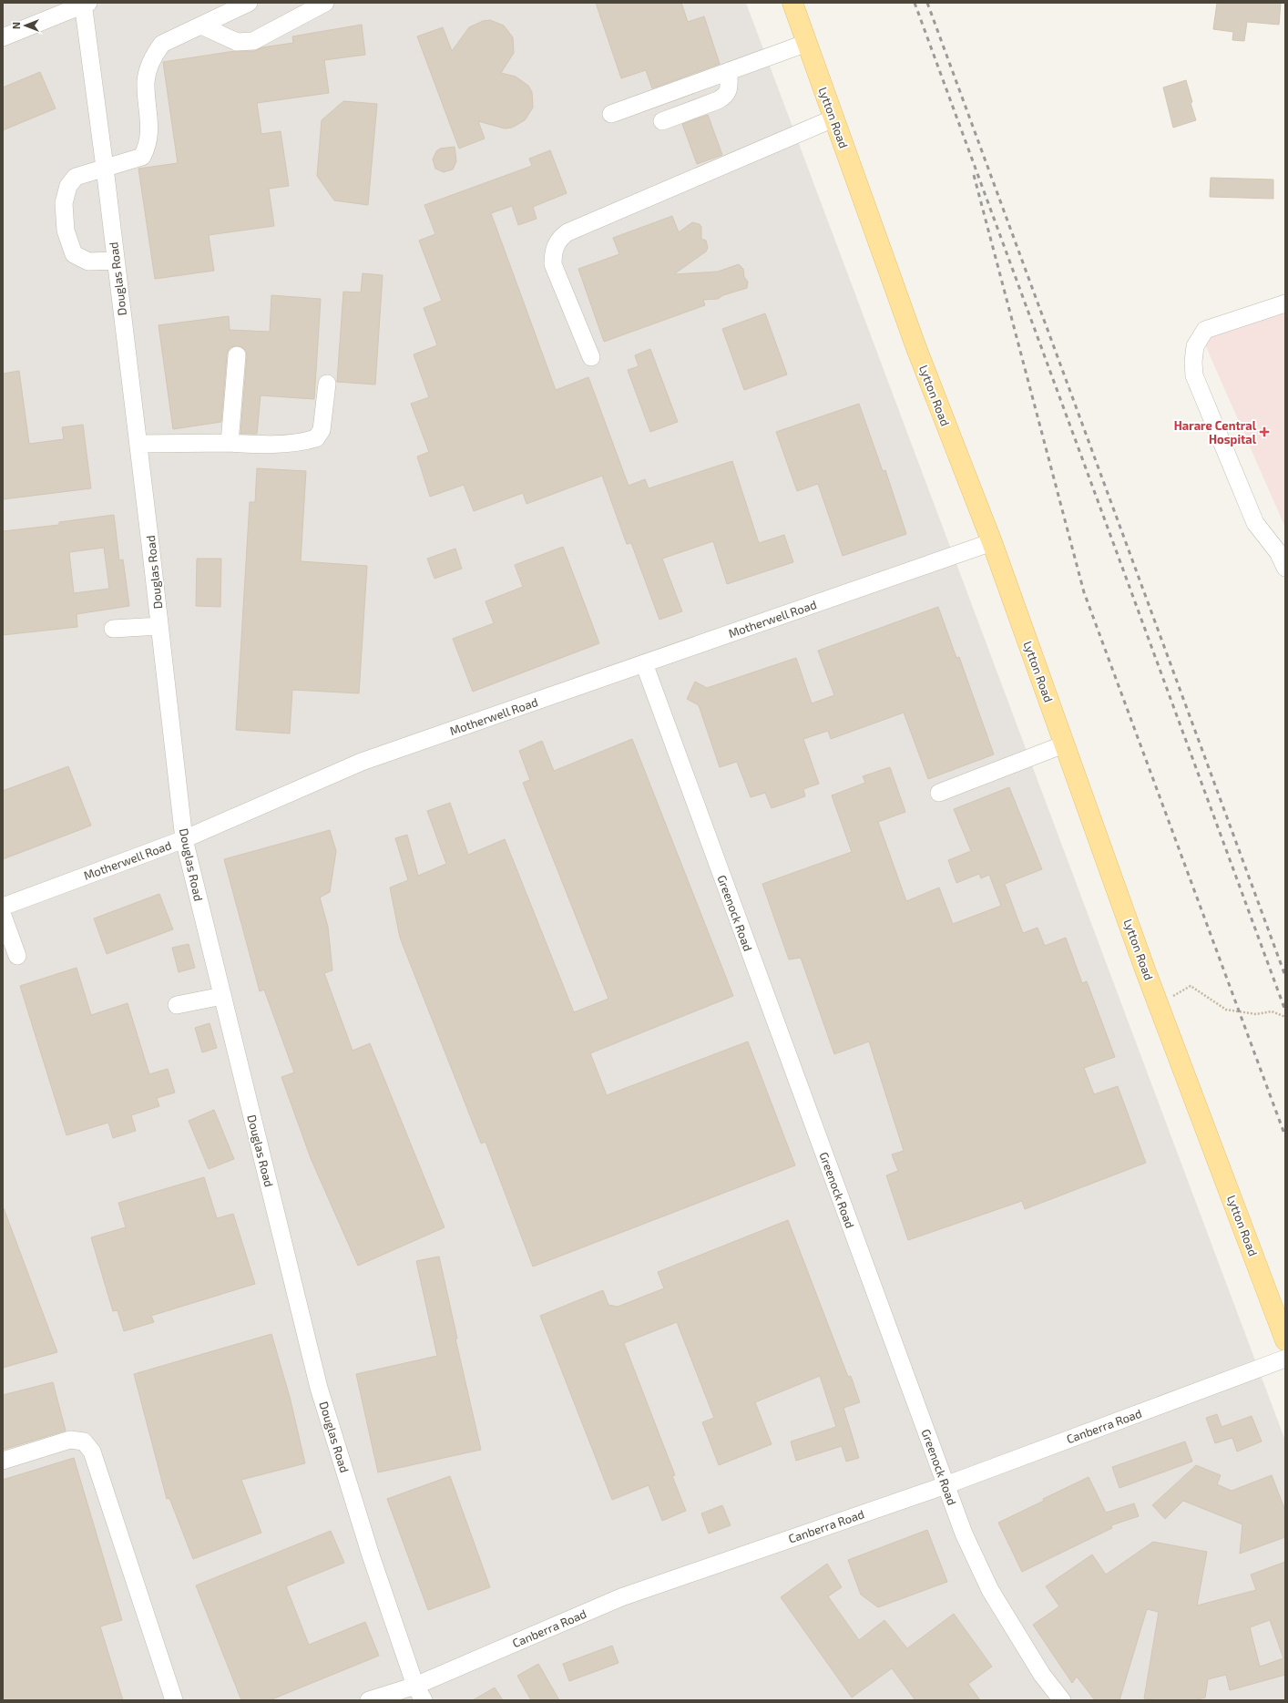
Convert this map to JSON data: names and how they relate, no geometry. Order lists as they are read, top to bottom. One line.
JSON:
{"streets":{"main road":["Lytton Road"],"street":["Douglas Road","Motherwell Road","Greenock Road","Canberra Road"]},"crossings":[["Lytton Road","Motherwell Road"],["Douglas Road","Motherwell Road"],["Douglas Road","Canberra Road"],["Motherwell Road","Greenock Road"],["Greenock Road","Canberra Road"]],"places":{"health":["Harare Central Hospital"]},"north":"left"}
